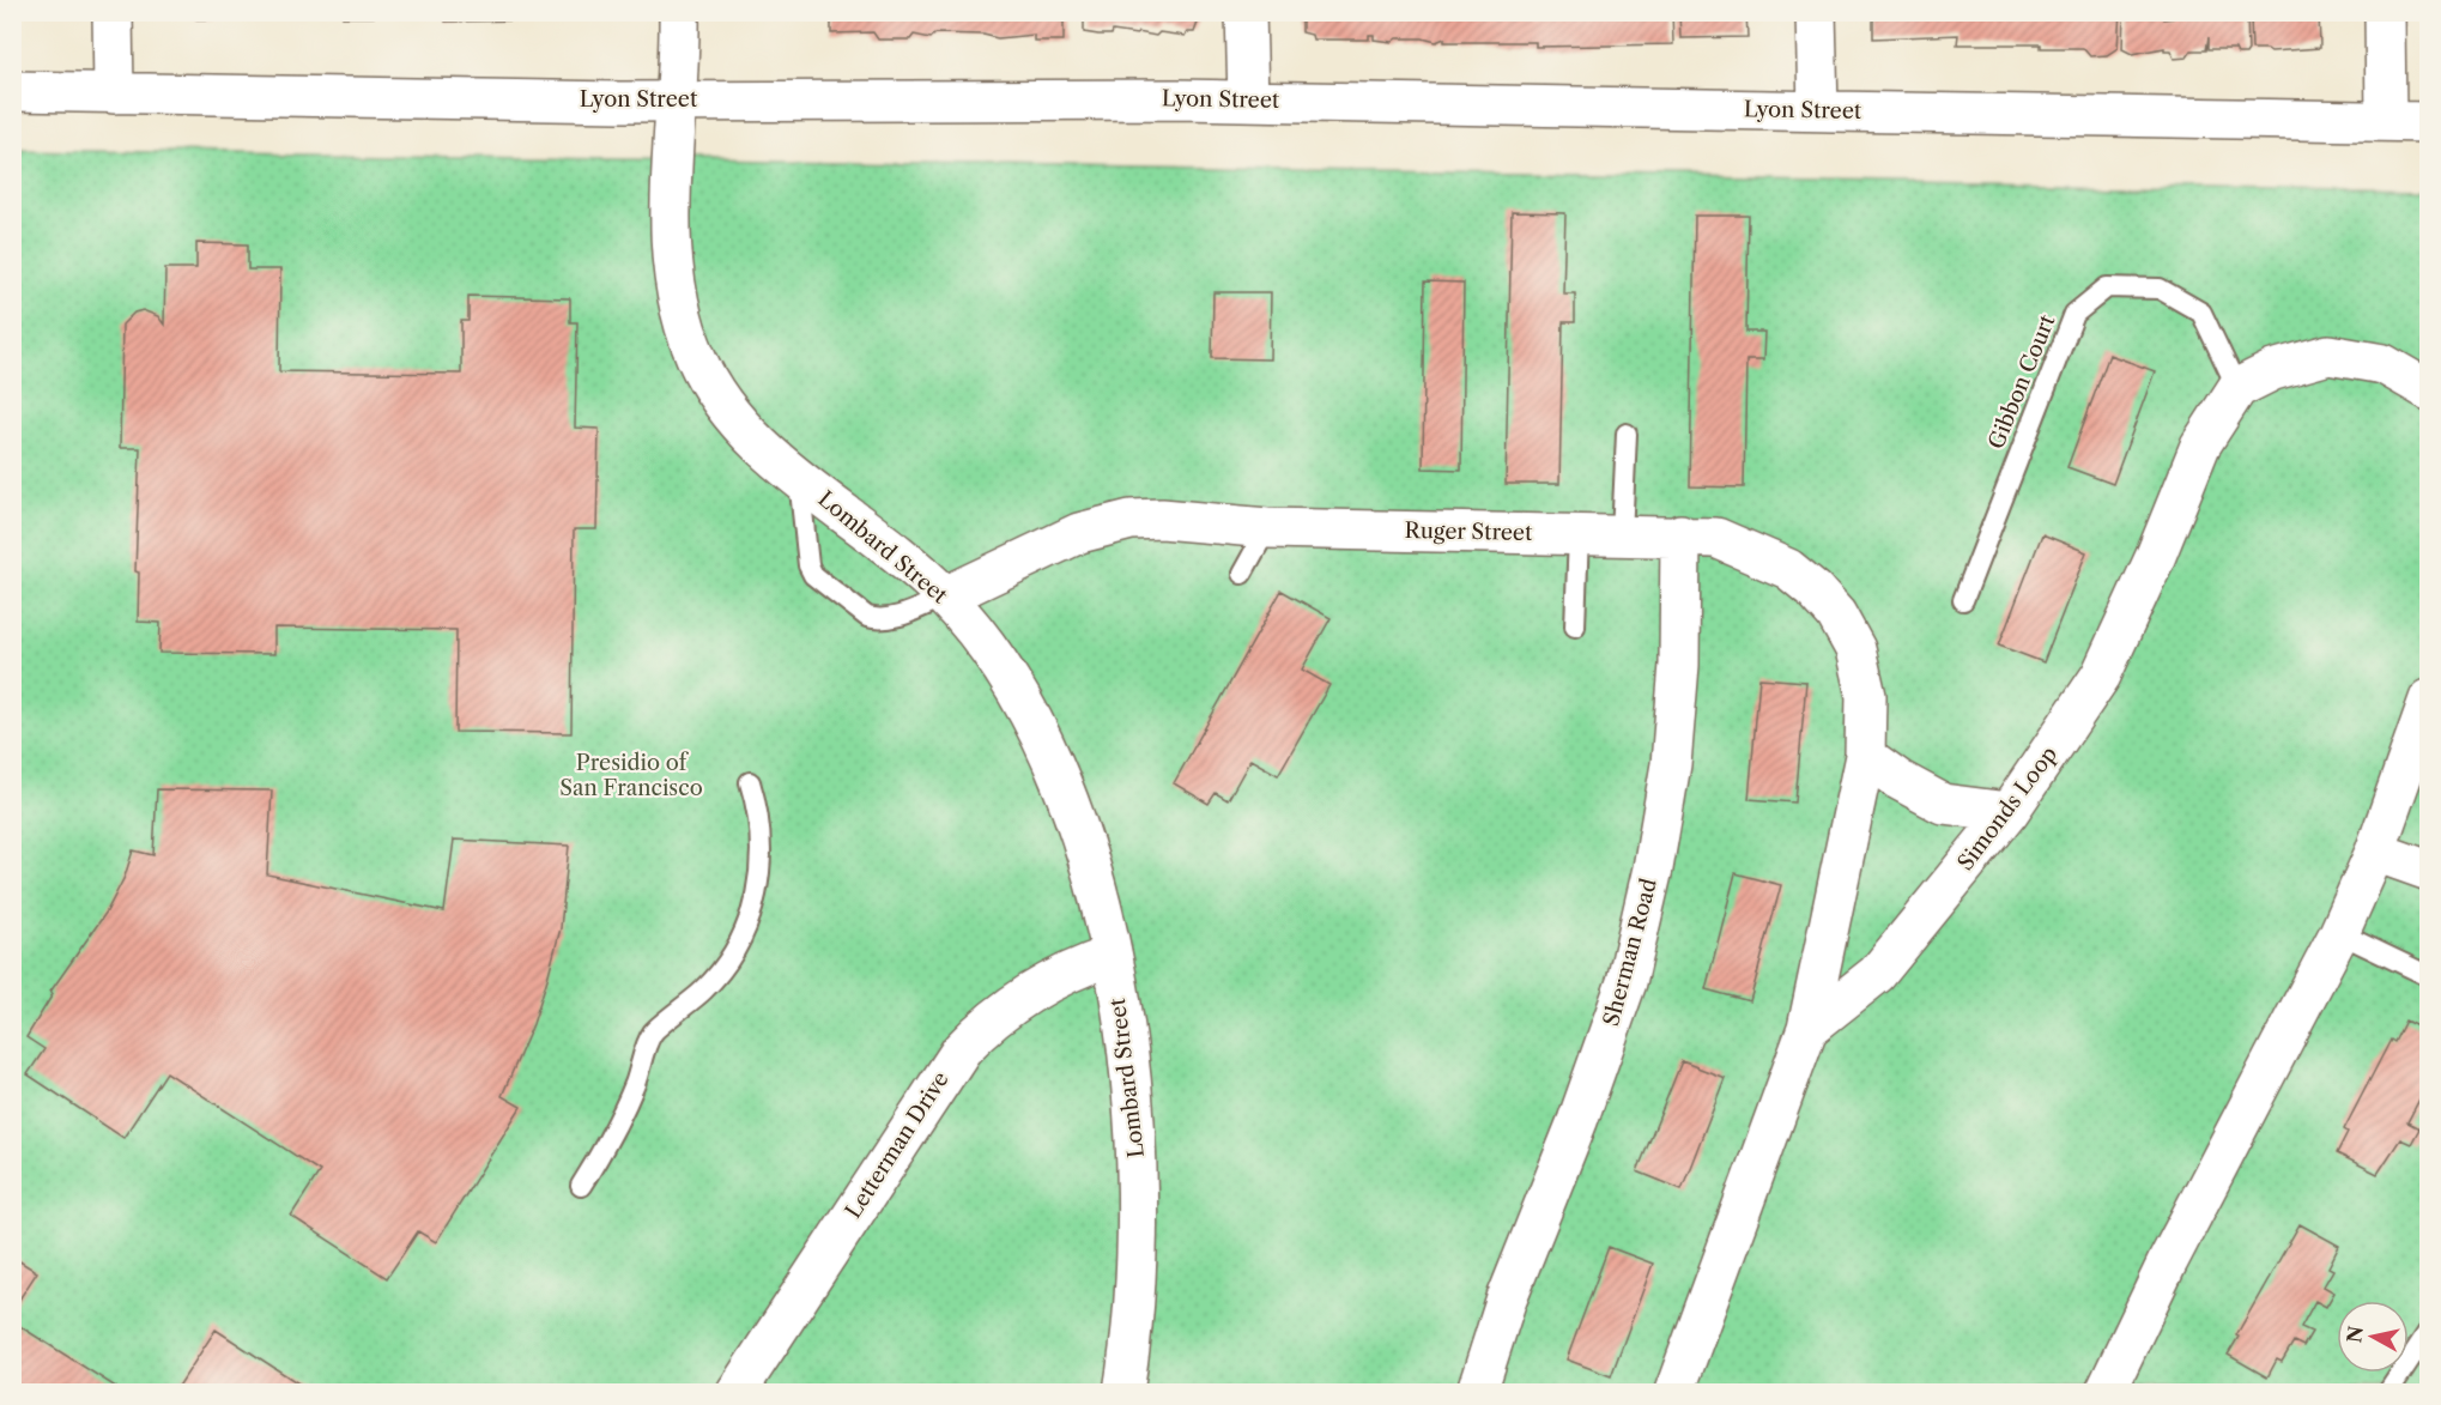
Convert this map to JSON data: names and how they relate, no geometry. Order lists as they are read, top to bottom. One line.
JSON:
{"streets":{"street":["Lyon Street","Ruger Street","Lombard Street","Simonds Loop","Sherman Road","Letterman Drive"],"lane":["Gibbon Court"]},"crossings":[["Lyon Street","Lombard Street"],["Gibbon Court","Simonds Loop"],["Ruger Street","Lombard Street"],["Ruger Street","Simonds Loop"],["Ruger Street","Sherman Road"],["Lombard Street","Letterman Drive"]],"parks":["Presidio of San Francisco"],"north":"left"}
